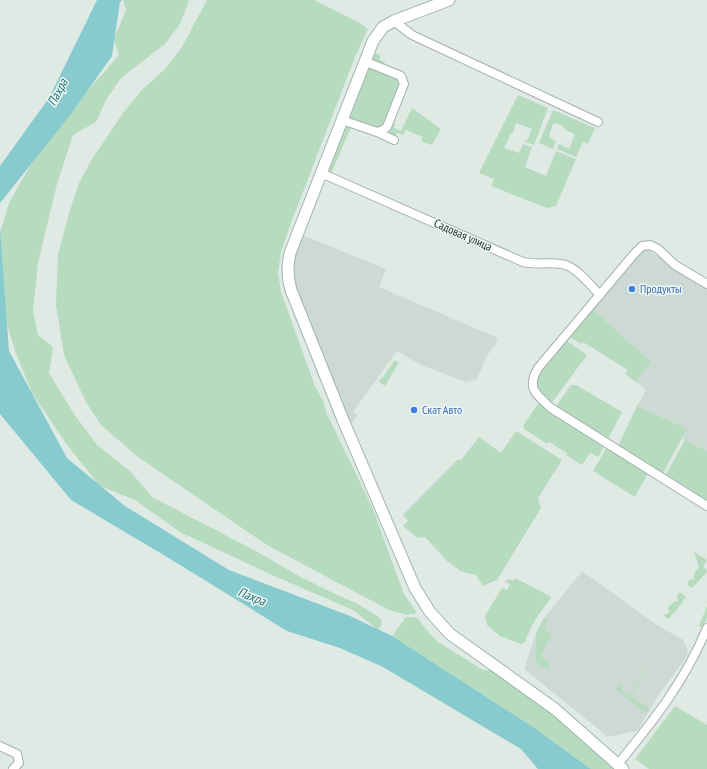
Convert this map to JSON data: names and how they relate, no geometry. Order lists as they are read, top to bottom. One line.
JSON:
{"streets":{"street":["Садовая улица"]},"water":["Пахра"],"places":["Продукты","Скат Авто"]}
